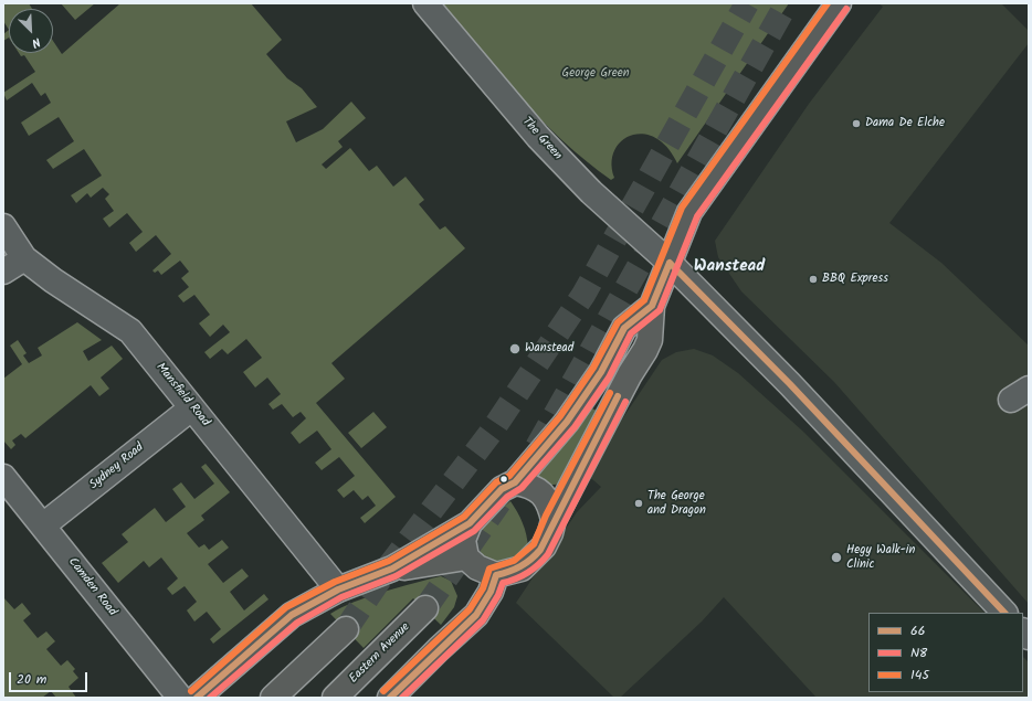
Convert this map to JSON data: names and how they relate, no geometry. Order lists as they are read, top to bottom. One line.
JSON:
{"streets":{"main road":["Eastern Avenue"],"street":["The Green","Mansfield Road","Sydney Road","Camden Road"]},"crossings":[["Mansfield Road","Sydney Road"],["Sydney Road","Camden Road"]],"districts":["Wanstead"],"parks":["George Green"],"places":["Dama De Elche","BBQ Express","Wanstead","The George and Dragon","Hegy Walk-in Clinic"],"lines":["transit line 145","transit line N8","transit line 66"],"legend":["66","N8","145"],"scale_bar":"20 m","north":"bottom right"}
